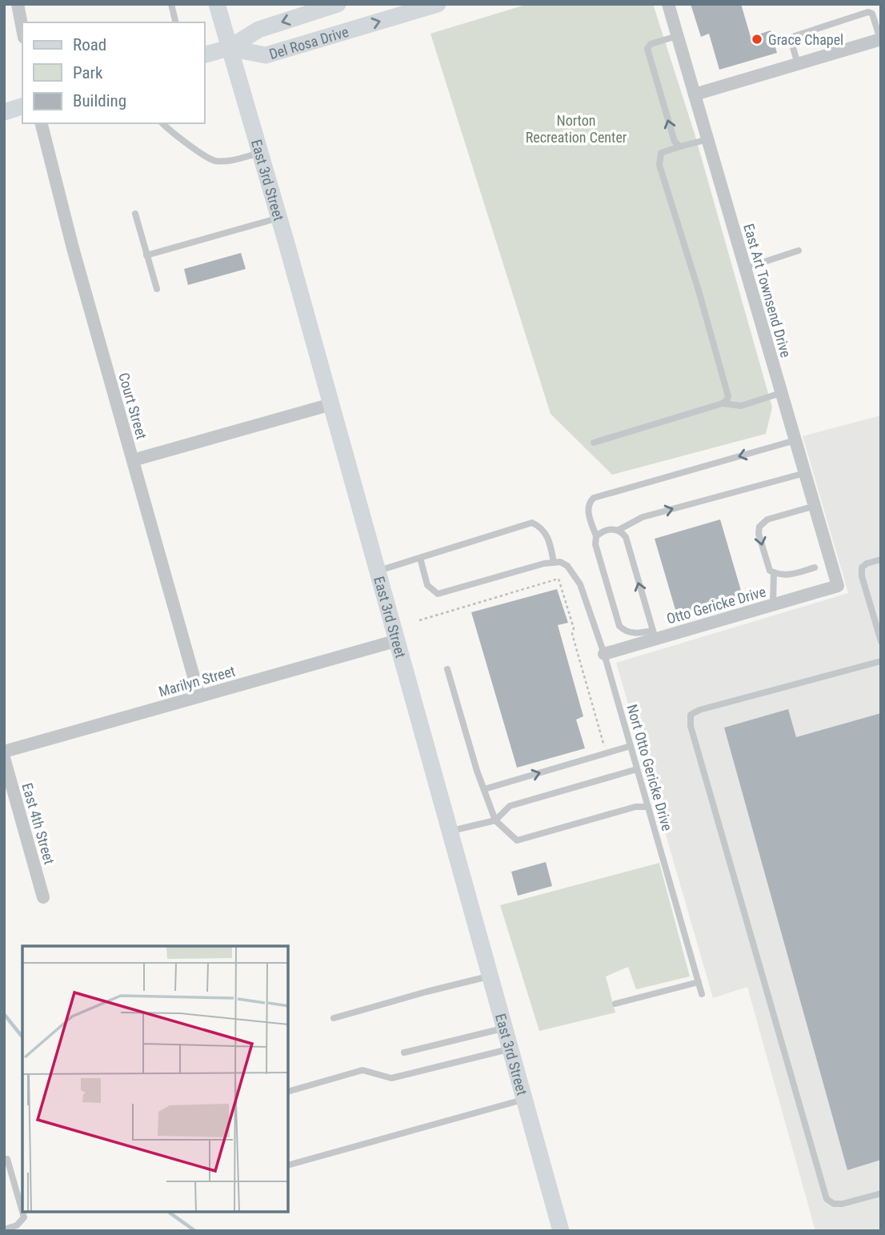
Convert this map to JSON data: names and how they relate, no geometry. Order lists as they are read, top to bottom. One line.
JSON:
{"streets":{"main road":["Del Rosa Drive","East 3rd Street"],"street":["East Art Townsend Drive","Court Street","Otto Gericke Drive","Marilyn Street","East 4th Street"],"lane":["Nort Otto Gericke Drive"]},"crossings":[["Del Rosa Drive","East 3rd Street"],["East 3rd Street","Marilyn Street"],["East Art Townsend Drive","Otto Gericke Drive"],["Court Street","Marilyn Street"],["Otto Gericke Drive","Nort Otto Gericke Drive"]],"parks":["Norton Recreation Center"],"places":["Grace Chapel"],"legend":["Road","Park","Building"]}
